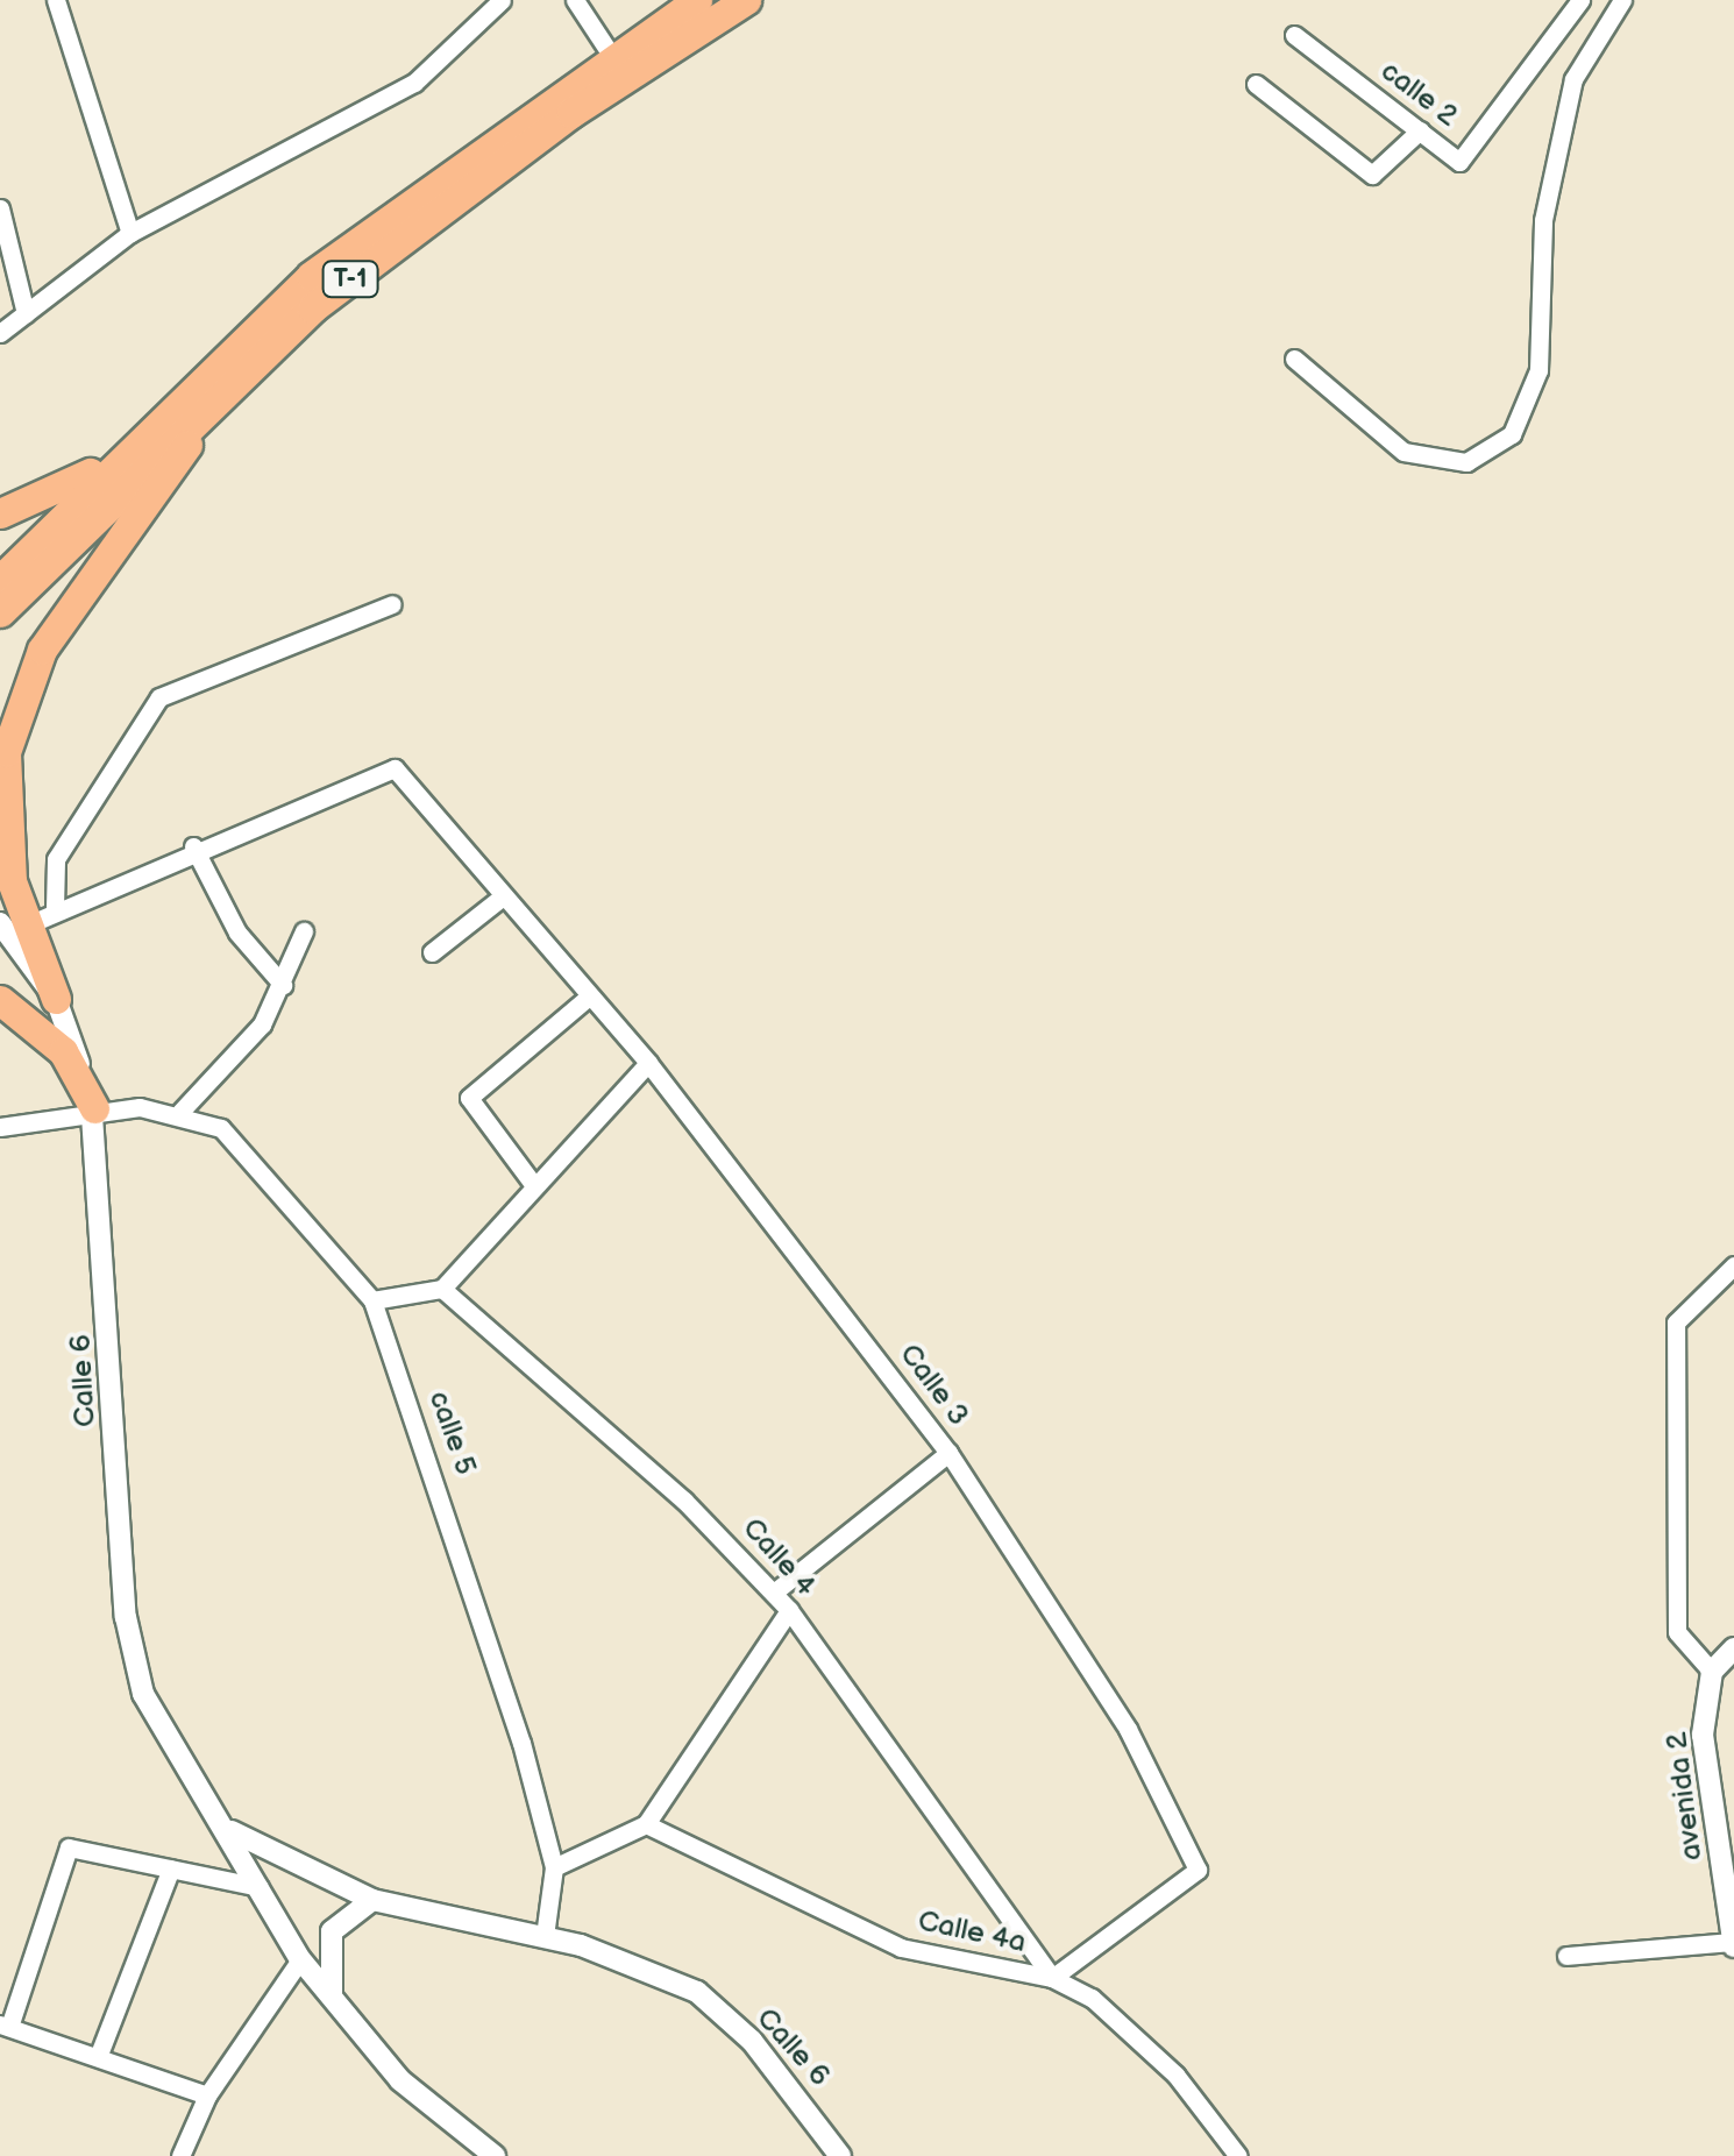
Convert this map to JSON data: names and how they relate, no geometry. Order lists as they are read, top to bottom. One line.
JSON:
{"streets":{"highway":["T-1"],"street":["calle 2","Calle 6","Calle 3","calle 5","Calle 4","avenida 2","Calle 4a"]},"crossings":[["Calle 6","calle 5"],["Calle 3","Calle 4"],["Calle 3","Calle 4a"],["Calle 4","Calle 4a"]]}
